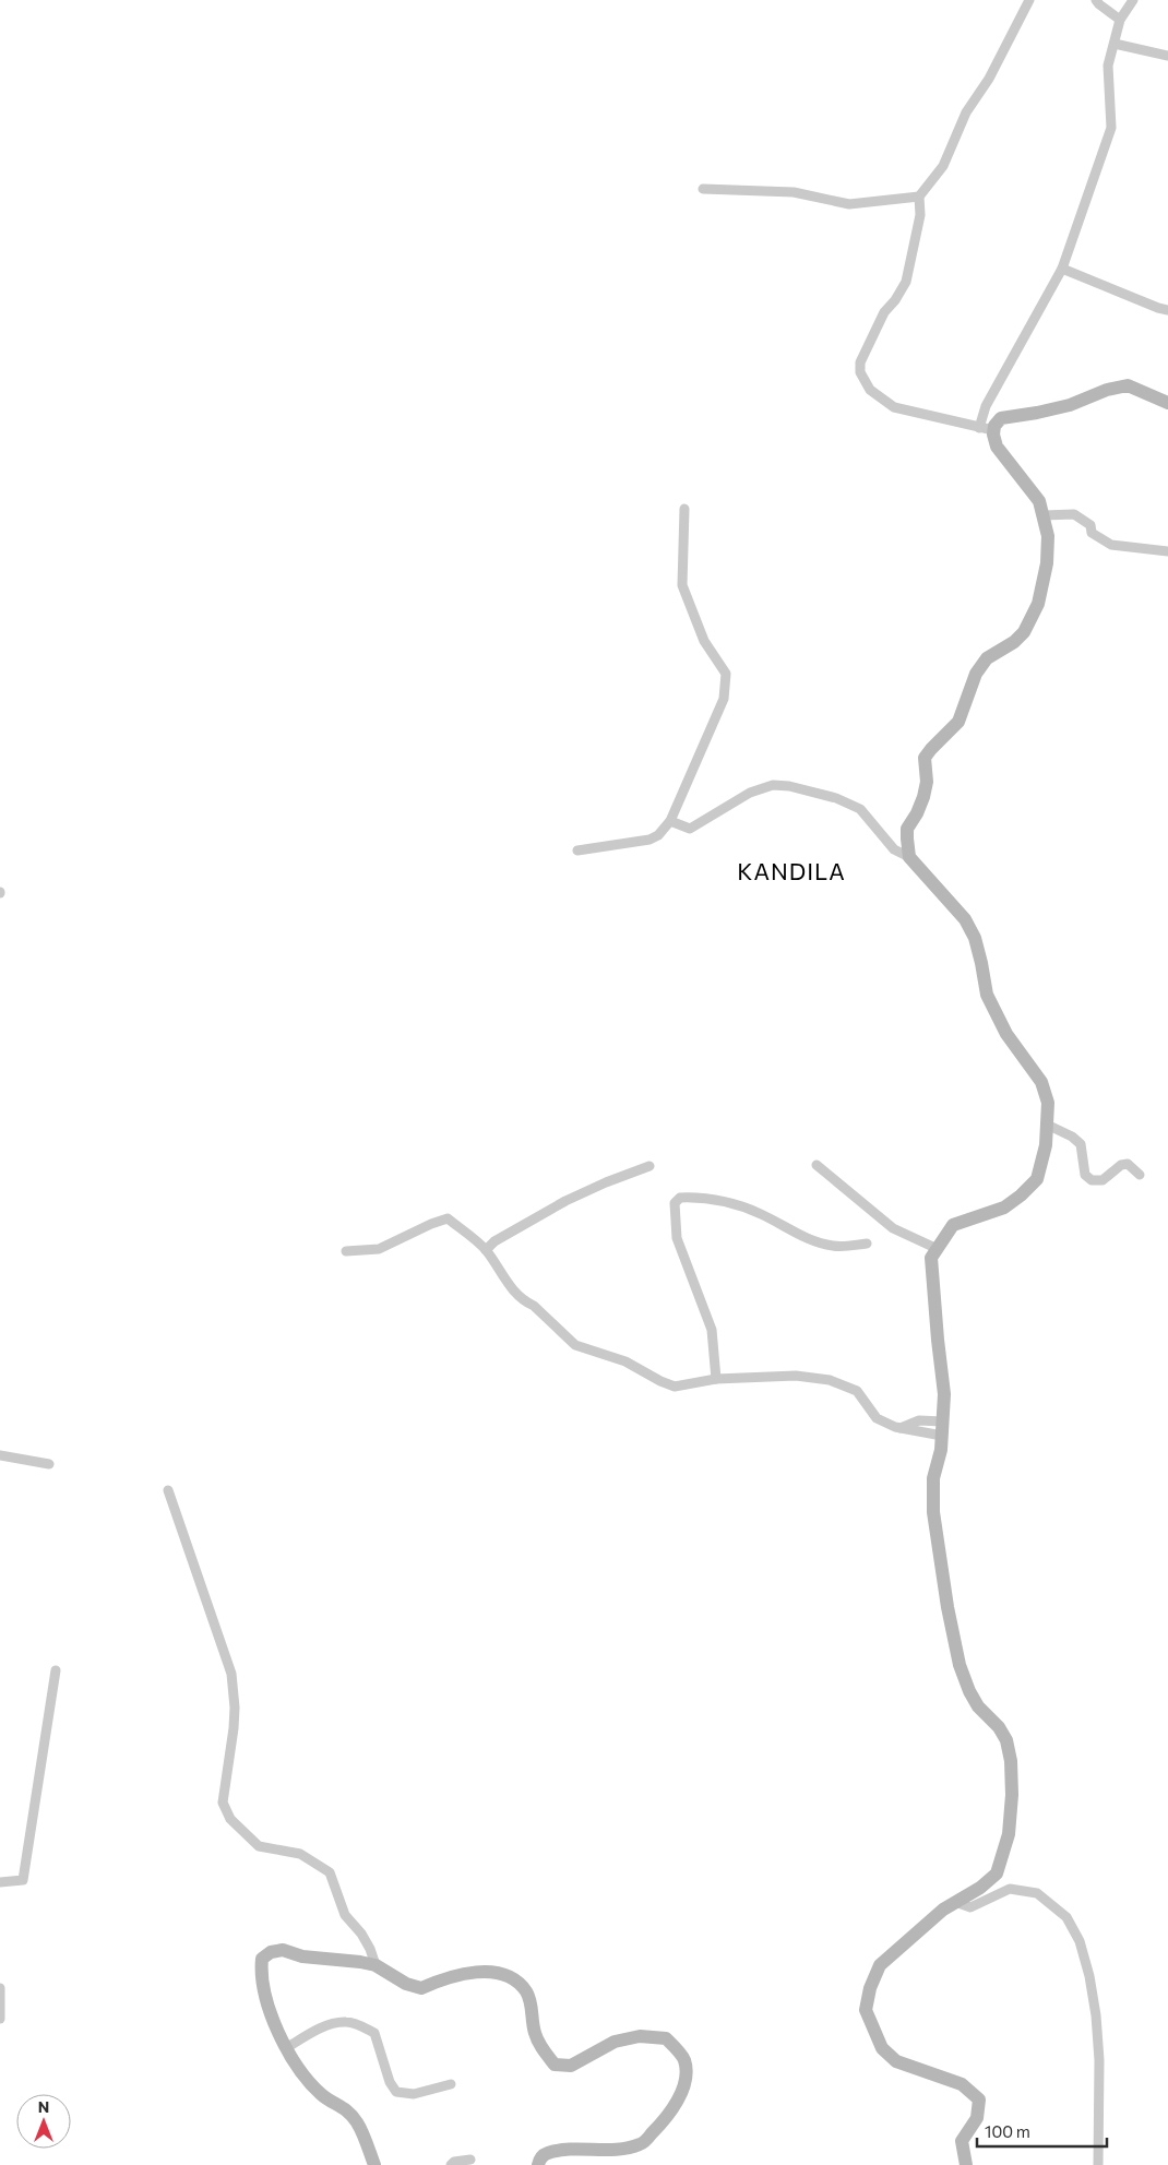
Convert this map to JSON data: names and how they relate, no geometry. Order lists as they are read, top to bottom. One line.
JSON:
{"districts":["KANDILA"],"scale_bar":"100 m","north":"top"}
